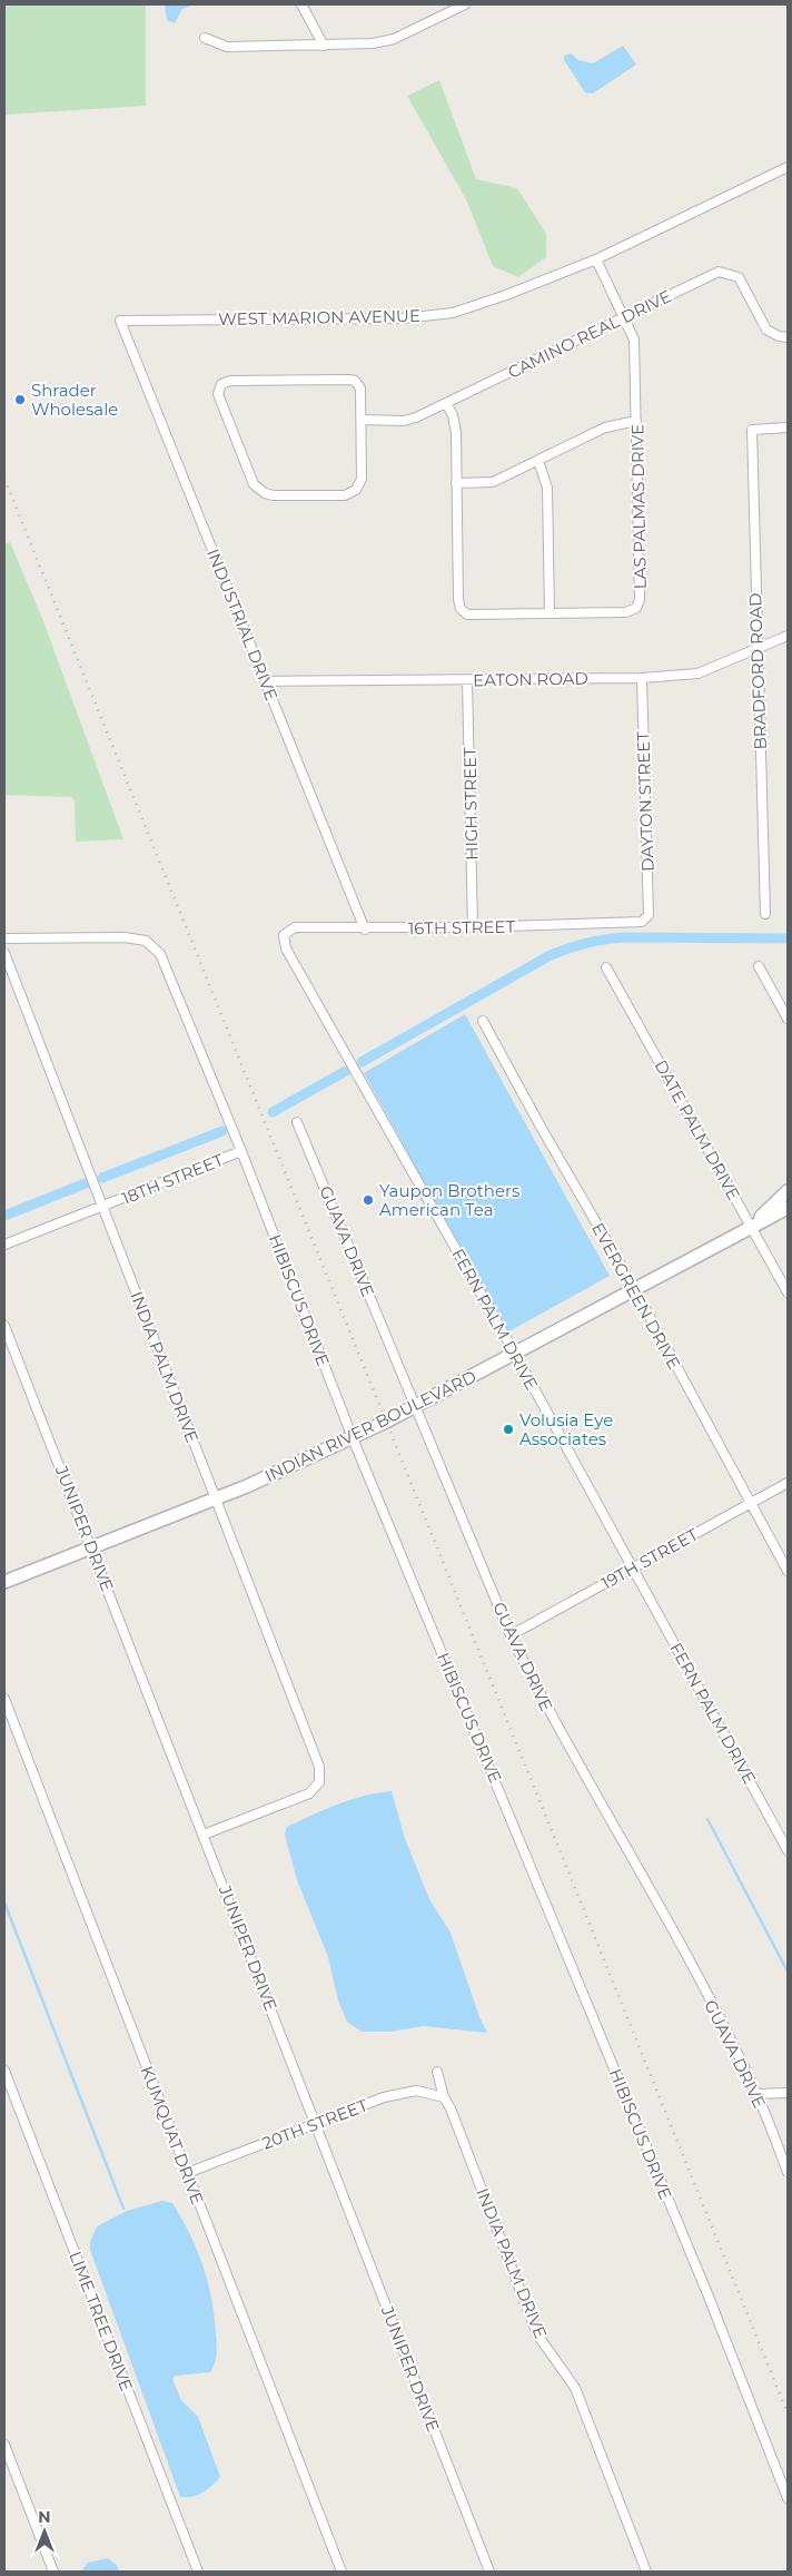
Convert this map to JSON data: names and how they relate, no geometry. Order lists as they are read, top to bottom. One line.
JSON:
{"streets":{"main road":["INDIAN RIVER BOULEVARD"],"street":["WEST MARION AVENUE","CAMINO REAL DRIVE","LAS PALMAS DRIVE","INDUSTRIAL DRIVE","BRADFORD ROAD","EATON ROAD","DAYTON STREET","HIGH STREET","16TH STREET","DATE PALM DRIVE","18TH STREET","GUAVA DRIVE","EVERGREEN DRIVE","HIBISCUS DRIVE","FERN PALM DRIVE","INDIA PALM DRIVE","JUNIPER DRIVE","19TH STREET","20TH STREET","KUMQUAT DRIVE","LIME TREE DRIVE"]},"crossings":[["WEST MARION AVENUE","LAS PALMAS DRIVE"],["WEST MARION AVENUE","INDUSTRIAL DRIVE"],["CAMINO REAL DRIVE","LAS PALMAS DRIVE"],["INDUSTRIAL DRIVE","EATON ROAD"],["INDUSTRIAL DRIVE","16TH STREET"],["BRADFORD ROAD","EATON ROAD"],["EATON ROAD","DAYTON STREET"],["EATON ROAD","HIGH STREET"],["DAYTON STREET","16TH STREET"],["HIGH STREET","16TH STREET"],["16TH STREET","FERN PALM DRIVE"],["DATE PALM DRIVE","INDIAN RIVER BOULEVARD"],["18TH STREET","HIBISCUS DRIVE"],["18TH STREET","INDIA PALM DRIVE"],["GUAVA DRIVE","INDIAN RIVER BOULEVARD"],["GUAVA DRIVE","19TH STREET"],["EVERGREEN DRIVE","INDIAN RIVER BOULEVARD"],["EVERGREEN DRIVE","19TH STREET"],["HIBISCUS DRIVE","INDIAN RIVER BOULEVARD"],["FERN PALM DRIVE","INDIAN RIVER BOULEVARD"],["FERN PALM DRIVE","19TH STREET"],["INDIA PALM DRIVE","INDIAN RIVER BOULEVARD"],["INDIA PALM DRIVE","JUNIPER DRIVE"],["INDIA PALM DRIVE","20TH STREET"],["INDIAN RIVER BOULEVARD","JUNIPER DRIVE"],["JUNIPER DRIVE","20TH STREET"],["20TH STREET","KUMQUAT DRIVE"]],"places":["Shrader Wholesale","Yaupon Brothers American Tea","Volusia Eye Associates"],"north":"top"}
